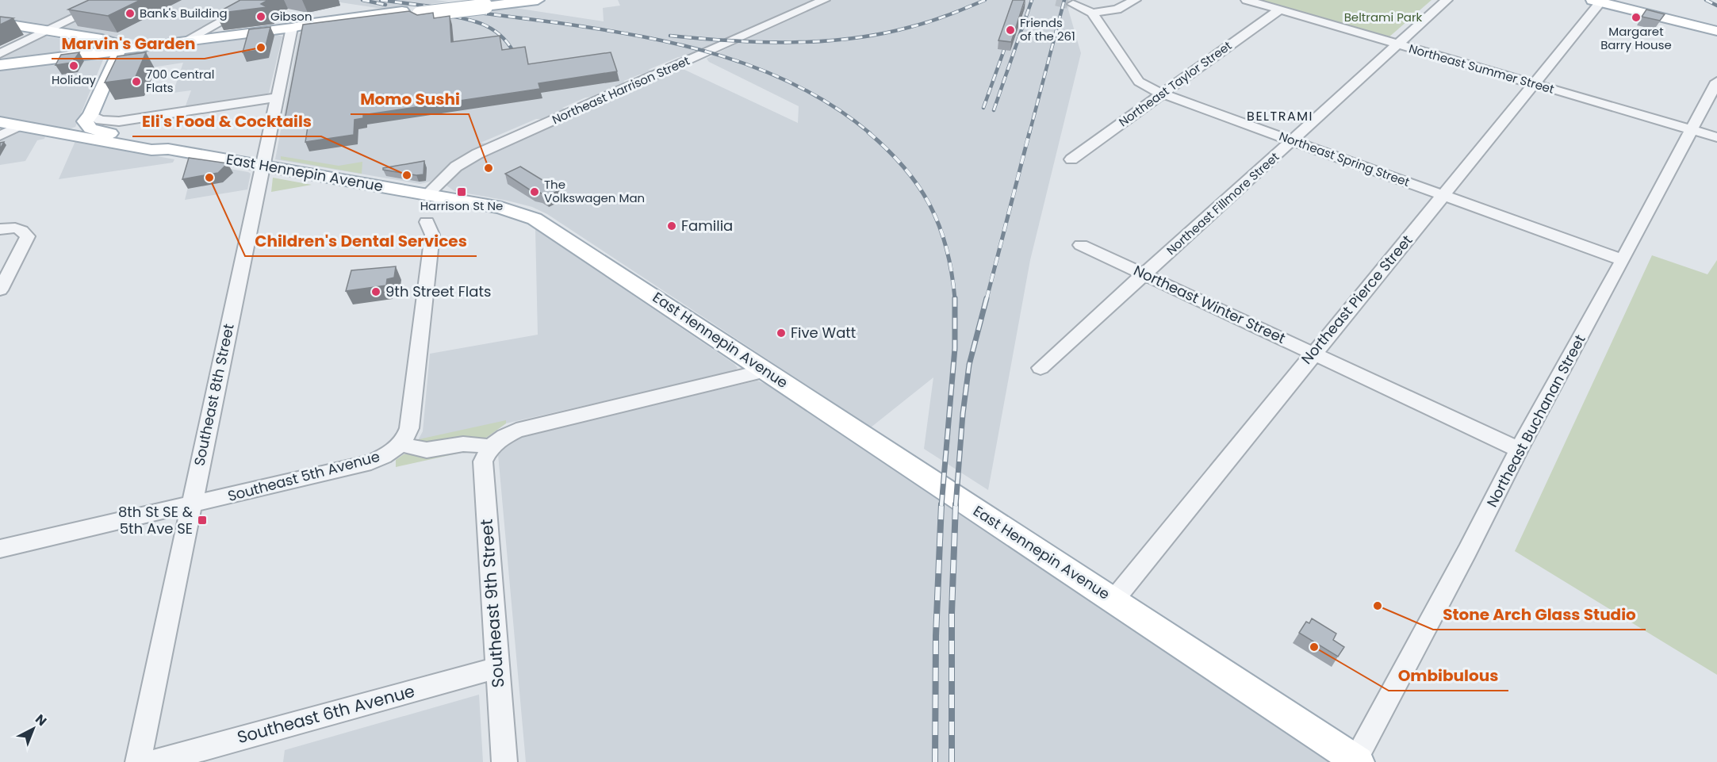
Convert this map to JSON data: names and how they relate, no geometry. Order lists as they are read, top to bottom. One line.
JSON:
{"streets":{"main road":["East Hennepin Avenue"],"street":["Northeast Summer Street","Northeast Taylor Street","Northeast Harrison Street","Northeast Spring Street","Northeast Fillmore Street","Northeast Pierce Street","Northeast Winter Street","Southeast 8th Street","Northeast Buchanan Street","Southeast 5th Avenue","Southeast 9th Street","Southeast 6th Avenue"]},"crossings":[["Northeast Summer Street","Northeast Taylor Street"],["Northeast Summer Street","Northeast Fillmore Street"],["Northeast Summer Street","Northeast Pierce Street"],["Northeast Summer Street","Northeast Buchanan Street"],["Northeast Taylor Street","Northeast Spring Street"],["Northeast Harrison Street","East Hennepin Avenue"],["Northeast Spring Street","Northeast Fillmore Street"],["Northeast Spring Street","Northeast Pierce Street"],["Northeast Spring Street","Northeast Buchanan Street"],["East Hennepin Avenue","Northeast Pierce Street"],["East Hennepin Avenue","Southeast 8th Street"],["East Hennepin Avenue","Northeast Buchanan Street"],["Northeast Fillmore Street","Northeast Winter Street"],["Northeast Pierce Street","Northeast Winter Street"],["Northeast Winter Street","Northeast Buchanan Street"],["Southeast 8th Street","Southeast 5th Avenue"],["Southeast 9th Street","Southeast 6th Avenue"]],"districts":["BELTRAMI"],"parks":["Beltrami Park"],"places":{"other":["Bank's Building","Gibson","Margaret Barry House","Friends of the 261","Marvin's Garden","Holiday","700 Central Flats","Momo Sushi","Eli's Food & Cocktails","Children's Dental Services","The Volkswagen Man","Familia","9th Street Flats","Five Watt","Stone Arch Glass Studio","Ombibulous"],"transit":["Harrison St Ne","8th St SE & 5th Ave SE"]},"north":"top right"}
